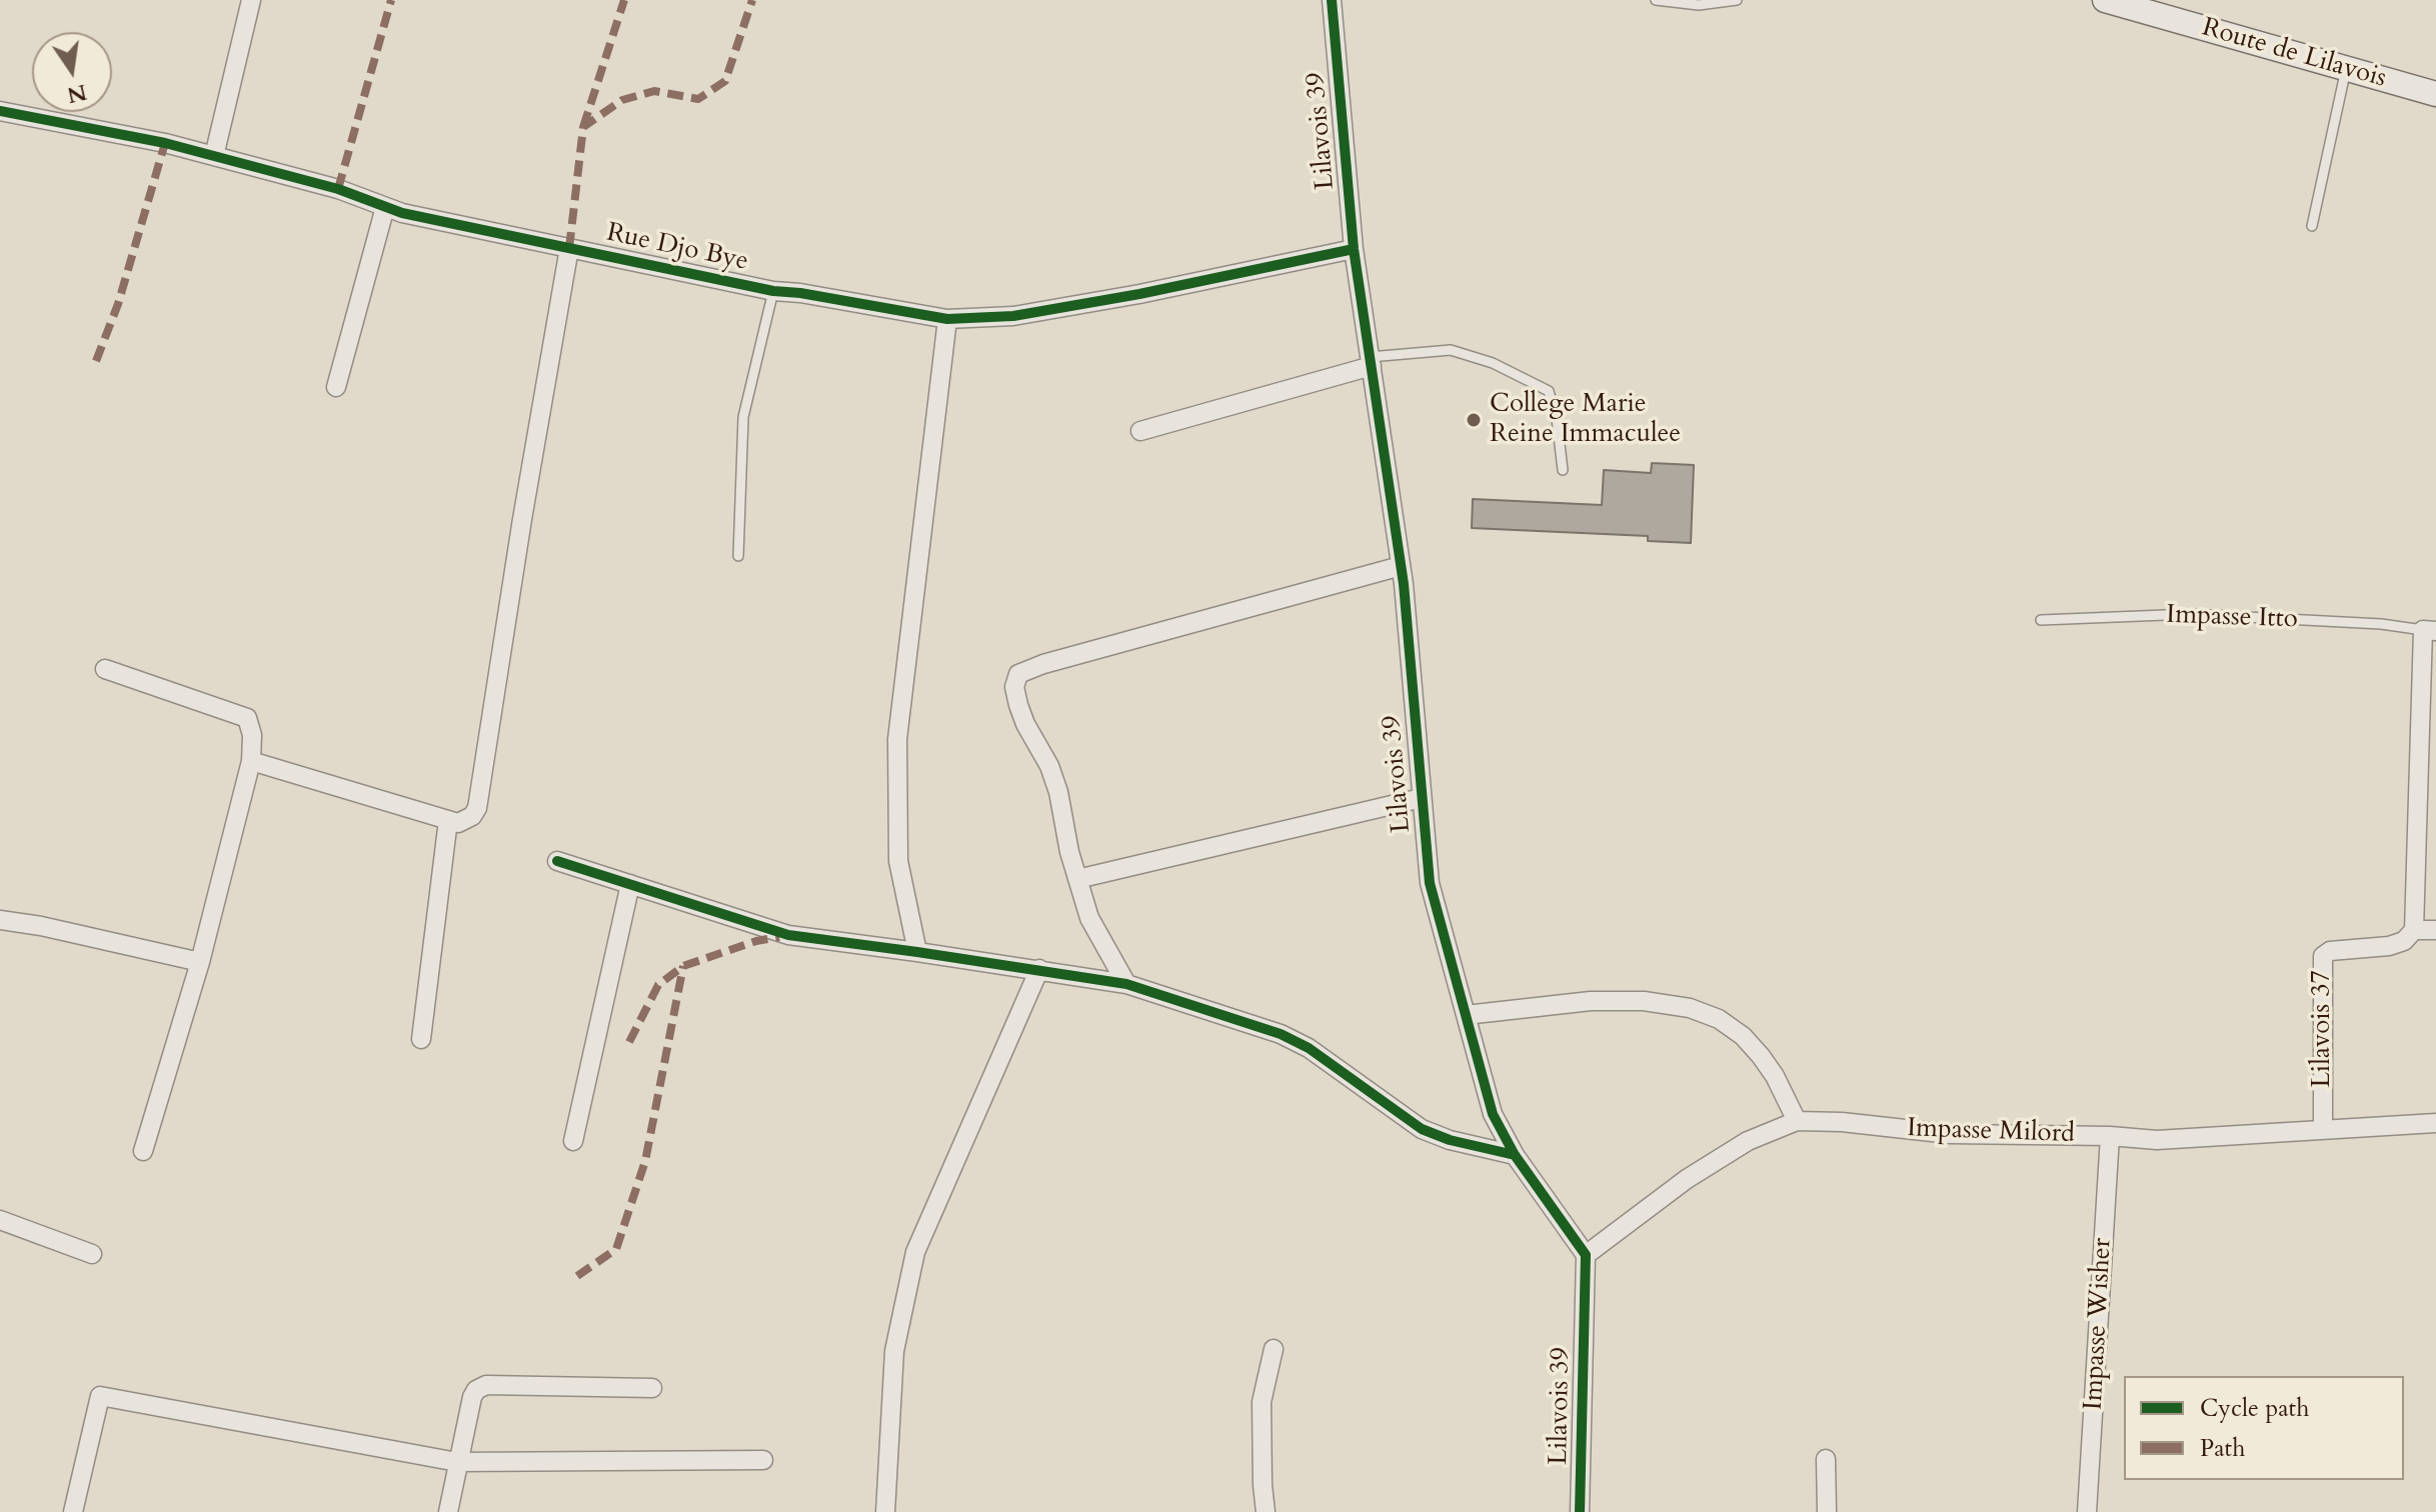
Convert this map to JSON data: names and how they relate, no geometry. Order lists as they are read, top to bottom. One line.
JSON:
{"streets":{"main road":["Route de Lilavois"],"street":["Lilavois 39","Rue Djo Bye","Lilavois 37","Impasse Milord","Impasse Wisher"],"lane":["Impasse Itto"]},"crossings":[["Lilavois 39","Rue Djo Bye"],["Lilavois 39","Impasse Milord"],["Lilavois 37","Impasse Milord"],["Impasse Milord","Impasse Wisher"]],"places":["College Marie Reine Immaculee"],"legend":["Cycle path","Path"],"north":"bottom"}
